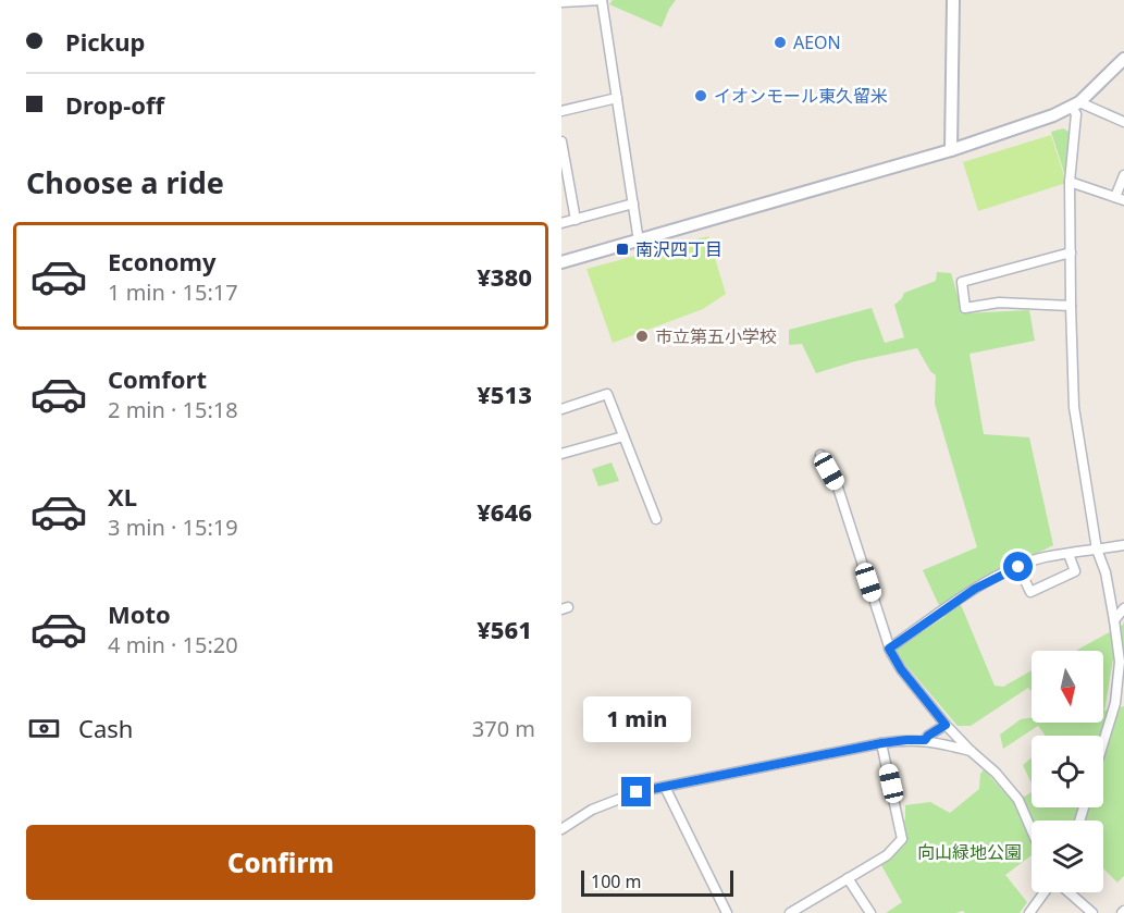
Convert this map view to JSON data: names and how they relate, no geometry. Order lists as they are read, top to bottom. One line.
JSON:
{"parks":["向山緑地公園"],"places":{"other":["AEON","イオンモール東久留米","市立第五小学校"],"transit":["南沢四丁目"]},"scale_bar":"100 m","north":"bottom","page":{"banner":["Pickup","Drop-off"],"heading":"Choose a ride","list":[{"name":"Economy","note":"1 min · 15:17","value":"¥380"},{"name":"Comfort","note":"2 min · 15:18","value":"¥513"},{"name":"XL","note":"3 min · 15:19","value":"¥646"},{"name":"Moto","note":"4 min · 15:20","value":"¥561"}],"pay":["Cash","370 m"],"bubble":"1 min","buttons":"Confirm","scale":"100 m"}}
